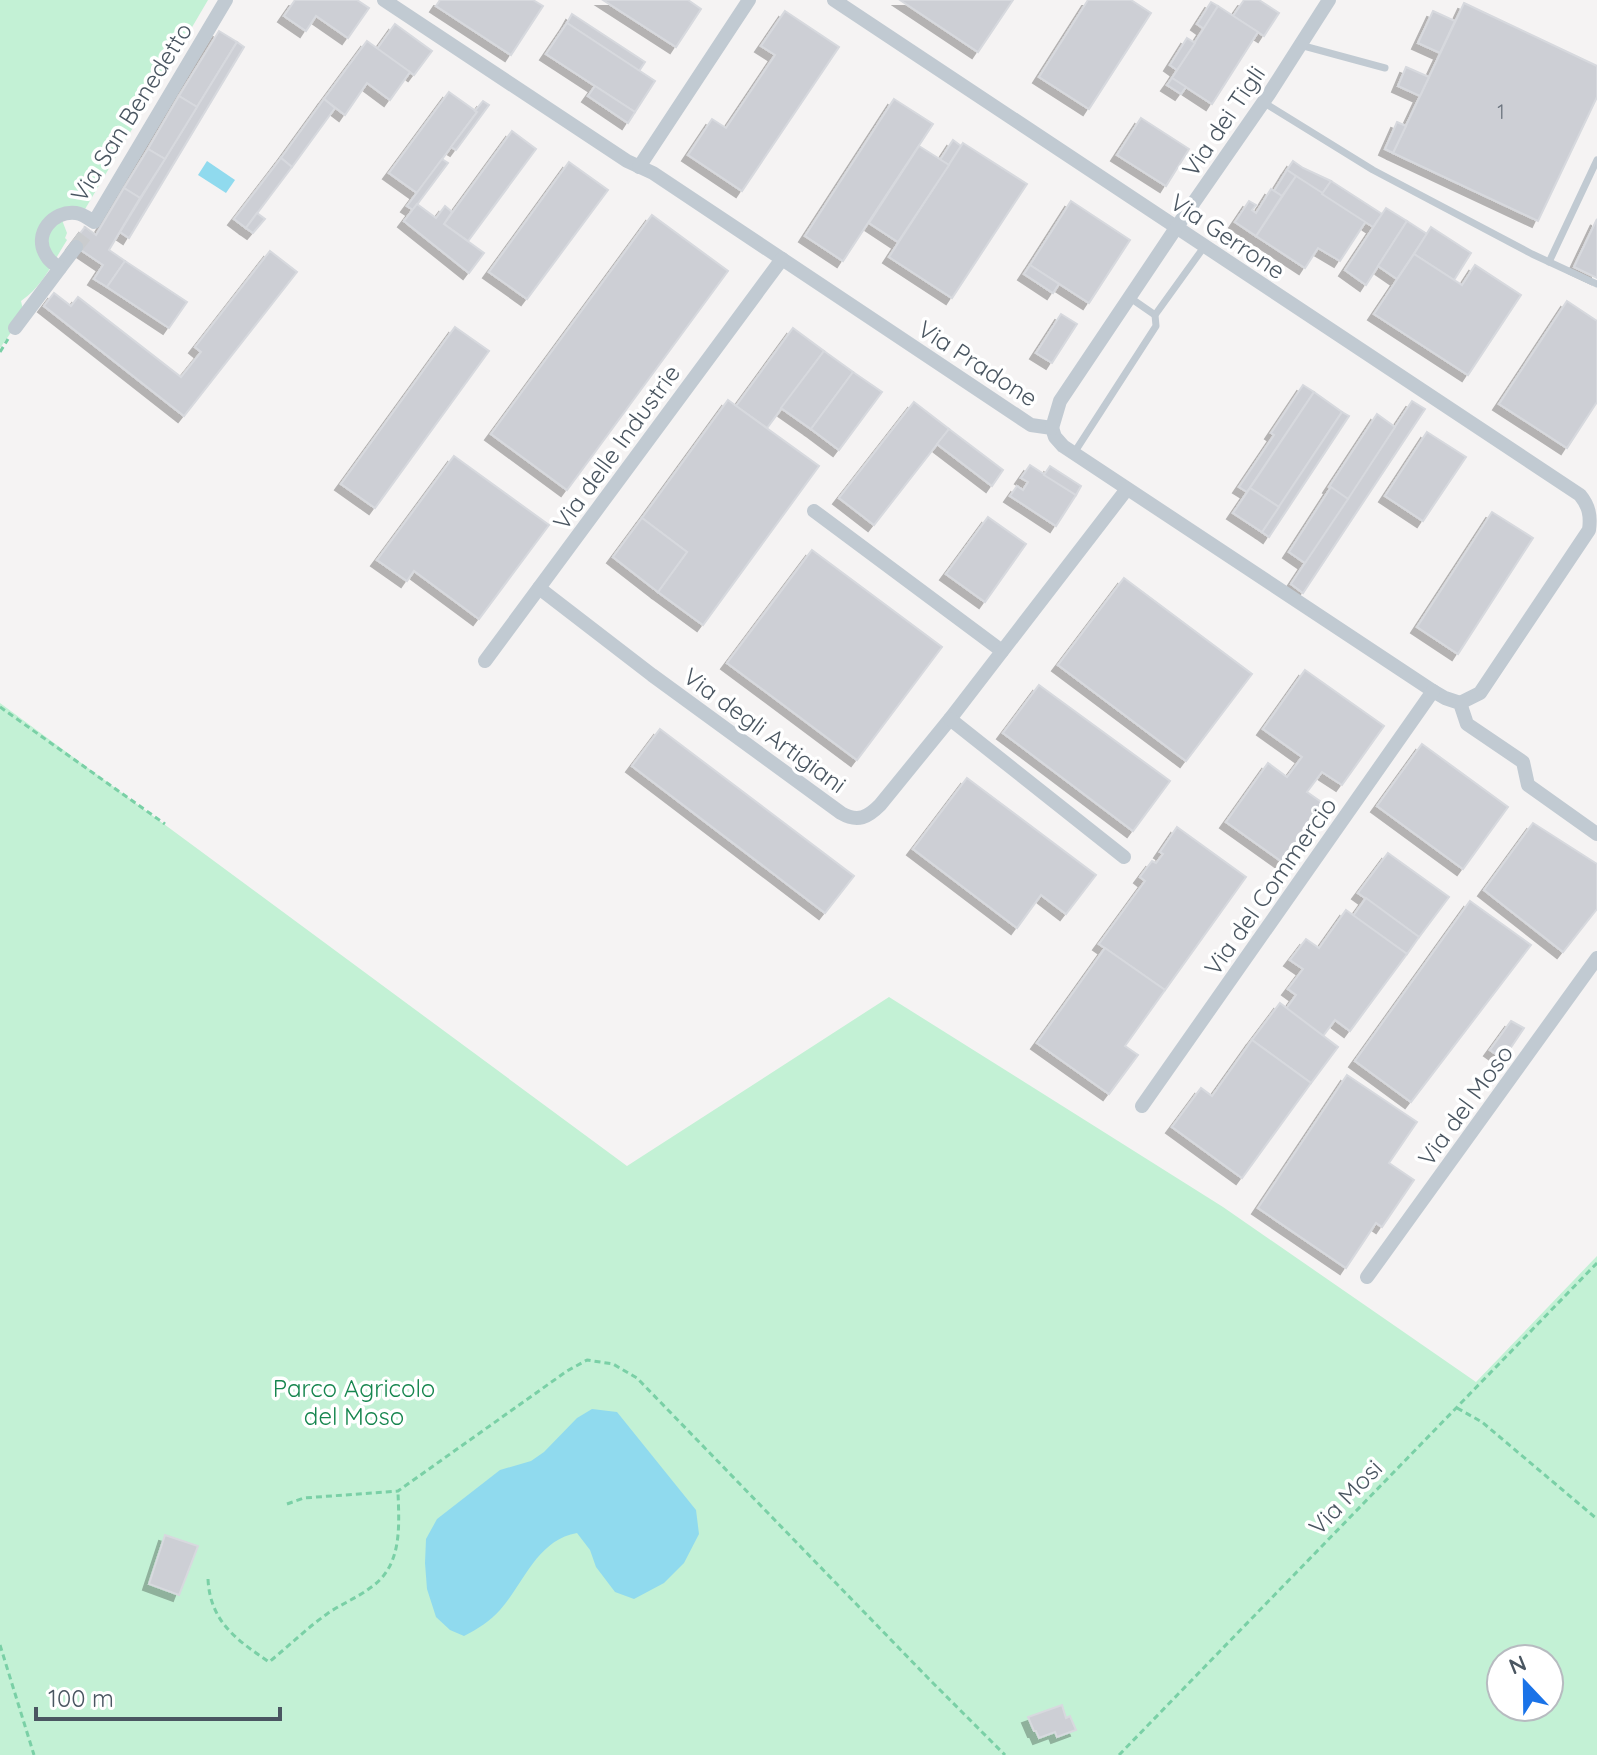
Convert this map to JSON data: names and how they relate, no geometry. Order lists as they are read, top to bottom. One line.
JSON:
{"streets":{"street":["Via San Benedetto","Via dei Tigli","Via Gerrone","Via Pradone","Via delle Industrie","Via degli Artigiani","Via del Commercio","Via del Moso"],"path":["Via Mosi"]},"crossings":[["Via dei Tigli","Via Gerrone"],["Via dei Tigli","Via Pradone"],["Via Gerrone","Via Pradone"],["Via Pradone","Via delle Industrie"],["Via Pradone","Via degli Artigiani"],["Via Pradone","Via del Commercio"],["Via delle Industrie","Via degli Artigiani"]],"parks":["Parco Agricolo del Moso"],"house_numbers":["1"],"scale_bar":"100 m","north":"top"}
